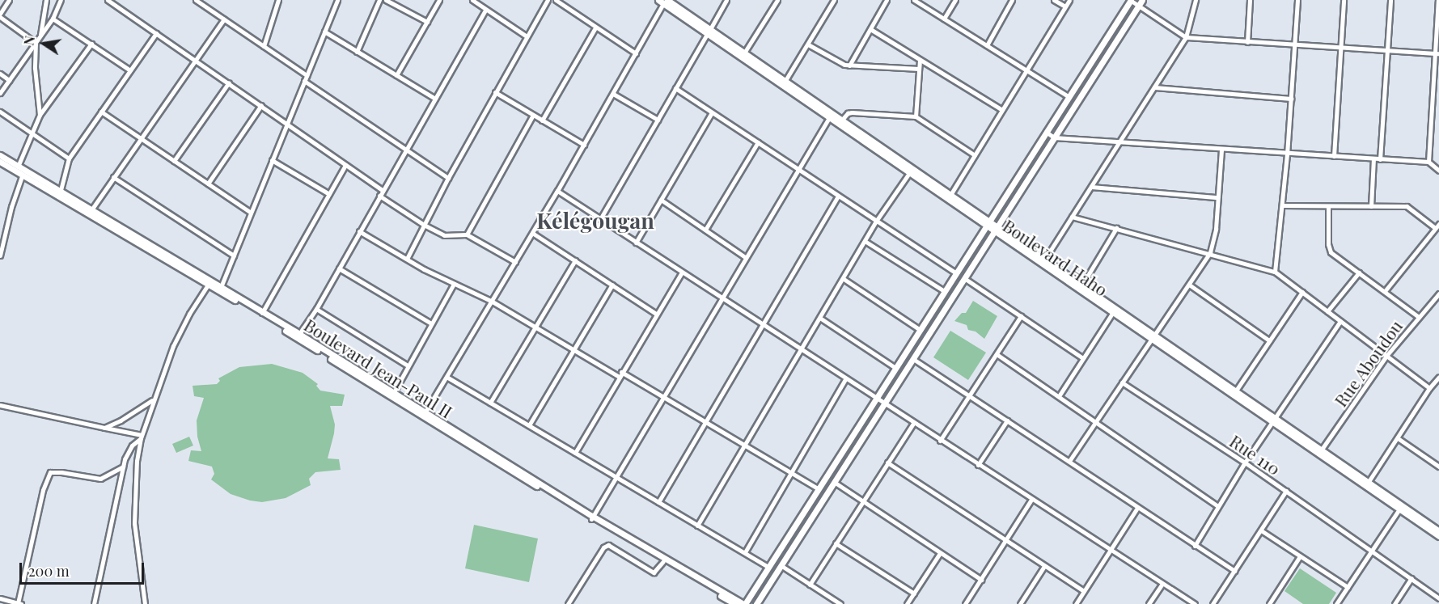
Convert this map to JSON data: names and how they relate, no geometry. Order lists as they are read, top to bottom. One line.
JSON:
{"streets":{"main road":["Boulevard Haho","Boulevard Jean-Paul II"],"street":["Rue Aboudou","Rue 110"]},"crossings":[["Boulevard Haho","Rue Aboudou"]],"districts":["Kélégougan"],"scale_bar":"200 m","north":"left"}
